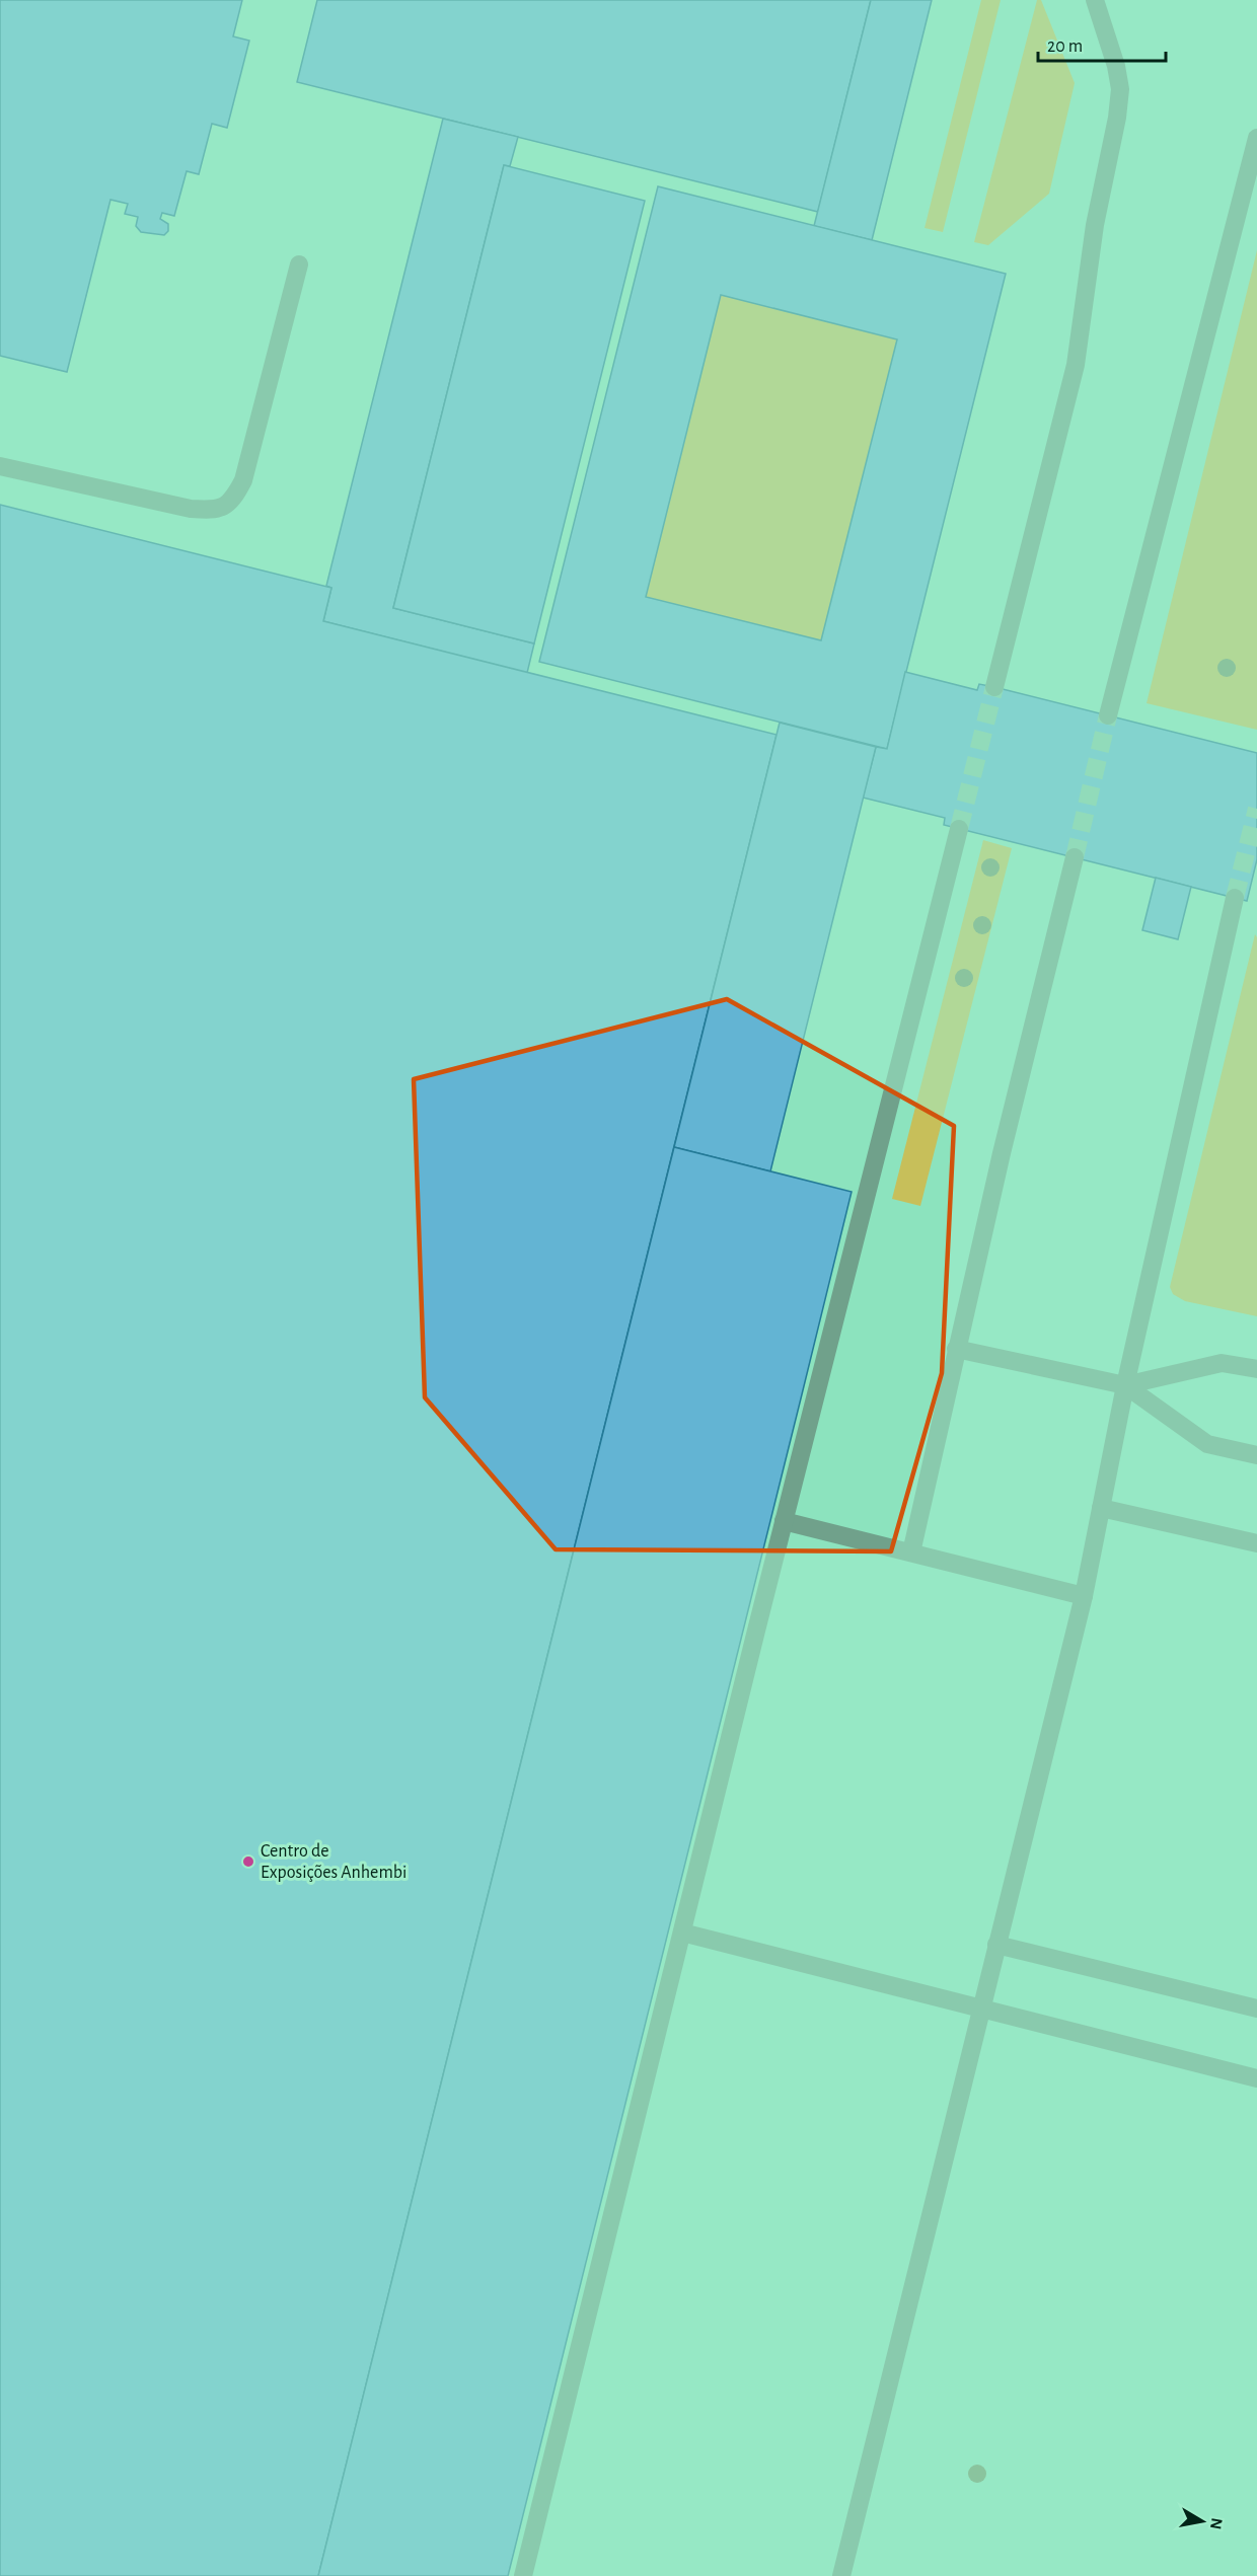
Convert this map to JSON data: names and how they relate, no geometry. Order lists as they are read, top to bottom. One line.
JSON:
{"places":["Centro de Exposições Anhembi"],"scale_bar":"20 m","north":"right"}
